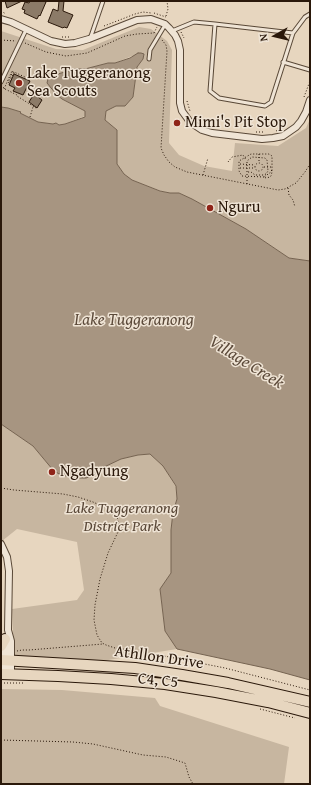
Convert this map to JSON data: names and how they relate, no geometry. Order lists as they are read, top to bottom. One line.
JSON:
{"streets":{"main road":["Athllon Drive"]},"water":["Lake Tuggeranong","Village Creek"],"parks":["Lake Tuggeranong District Park"],"places":["Lake Tuggeranong Sea Scouts","Mimi's Pit Stop","Nguru","Ngadyung"],"north":"left"}
